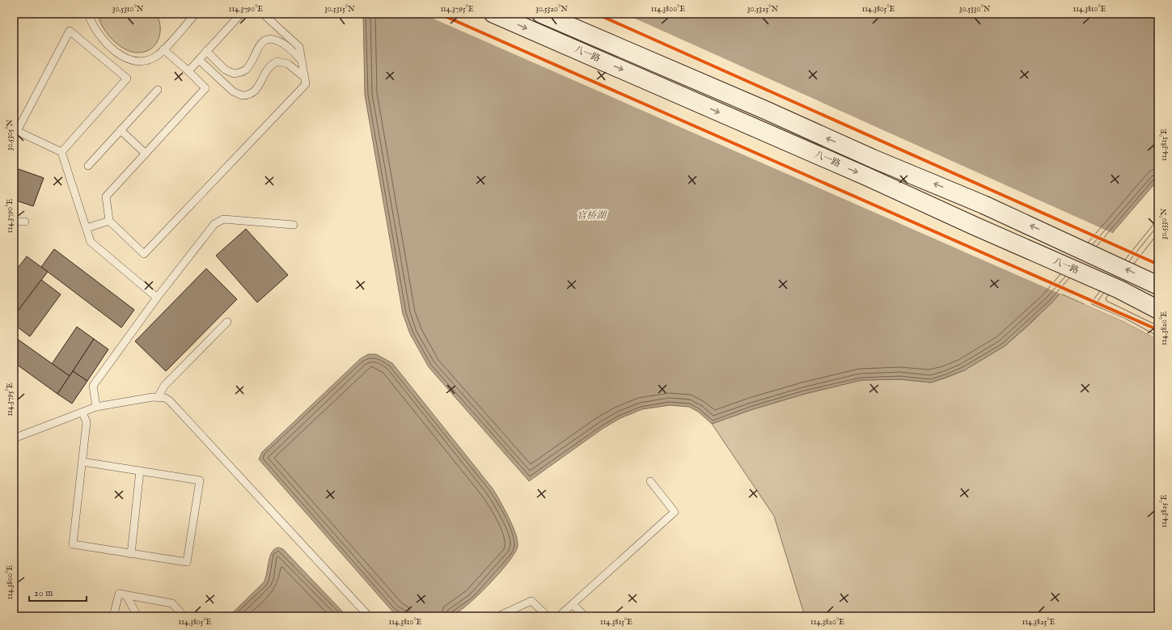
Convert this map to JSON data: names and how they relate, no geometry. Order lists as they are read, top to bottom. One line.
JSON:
{"streets":{"main road":["八一路"]},"water":["官桥湖"],"scale_bar":"20 m","coordinates":["30.5310°N","114.3790°E","30.5315°N","114.3795°E","30.5320°N","114.3800°E","30.5325°N","114.3805°E","30.5330°N","114.3810°E","30.5305°N","114.3815°E","114.3820°E","114.3825°E"]}
